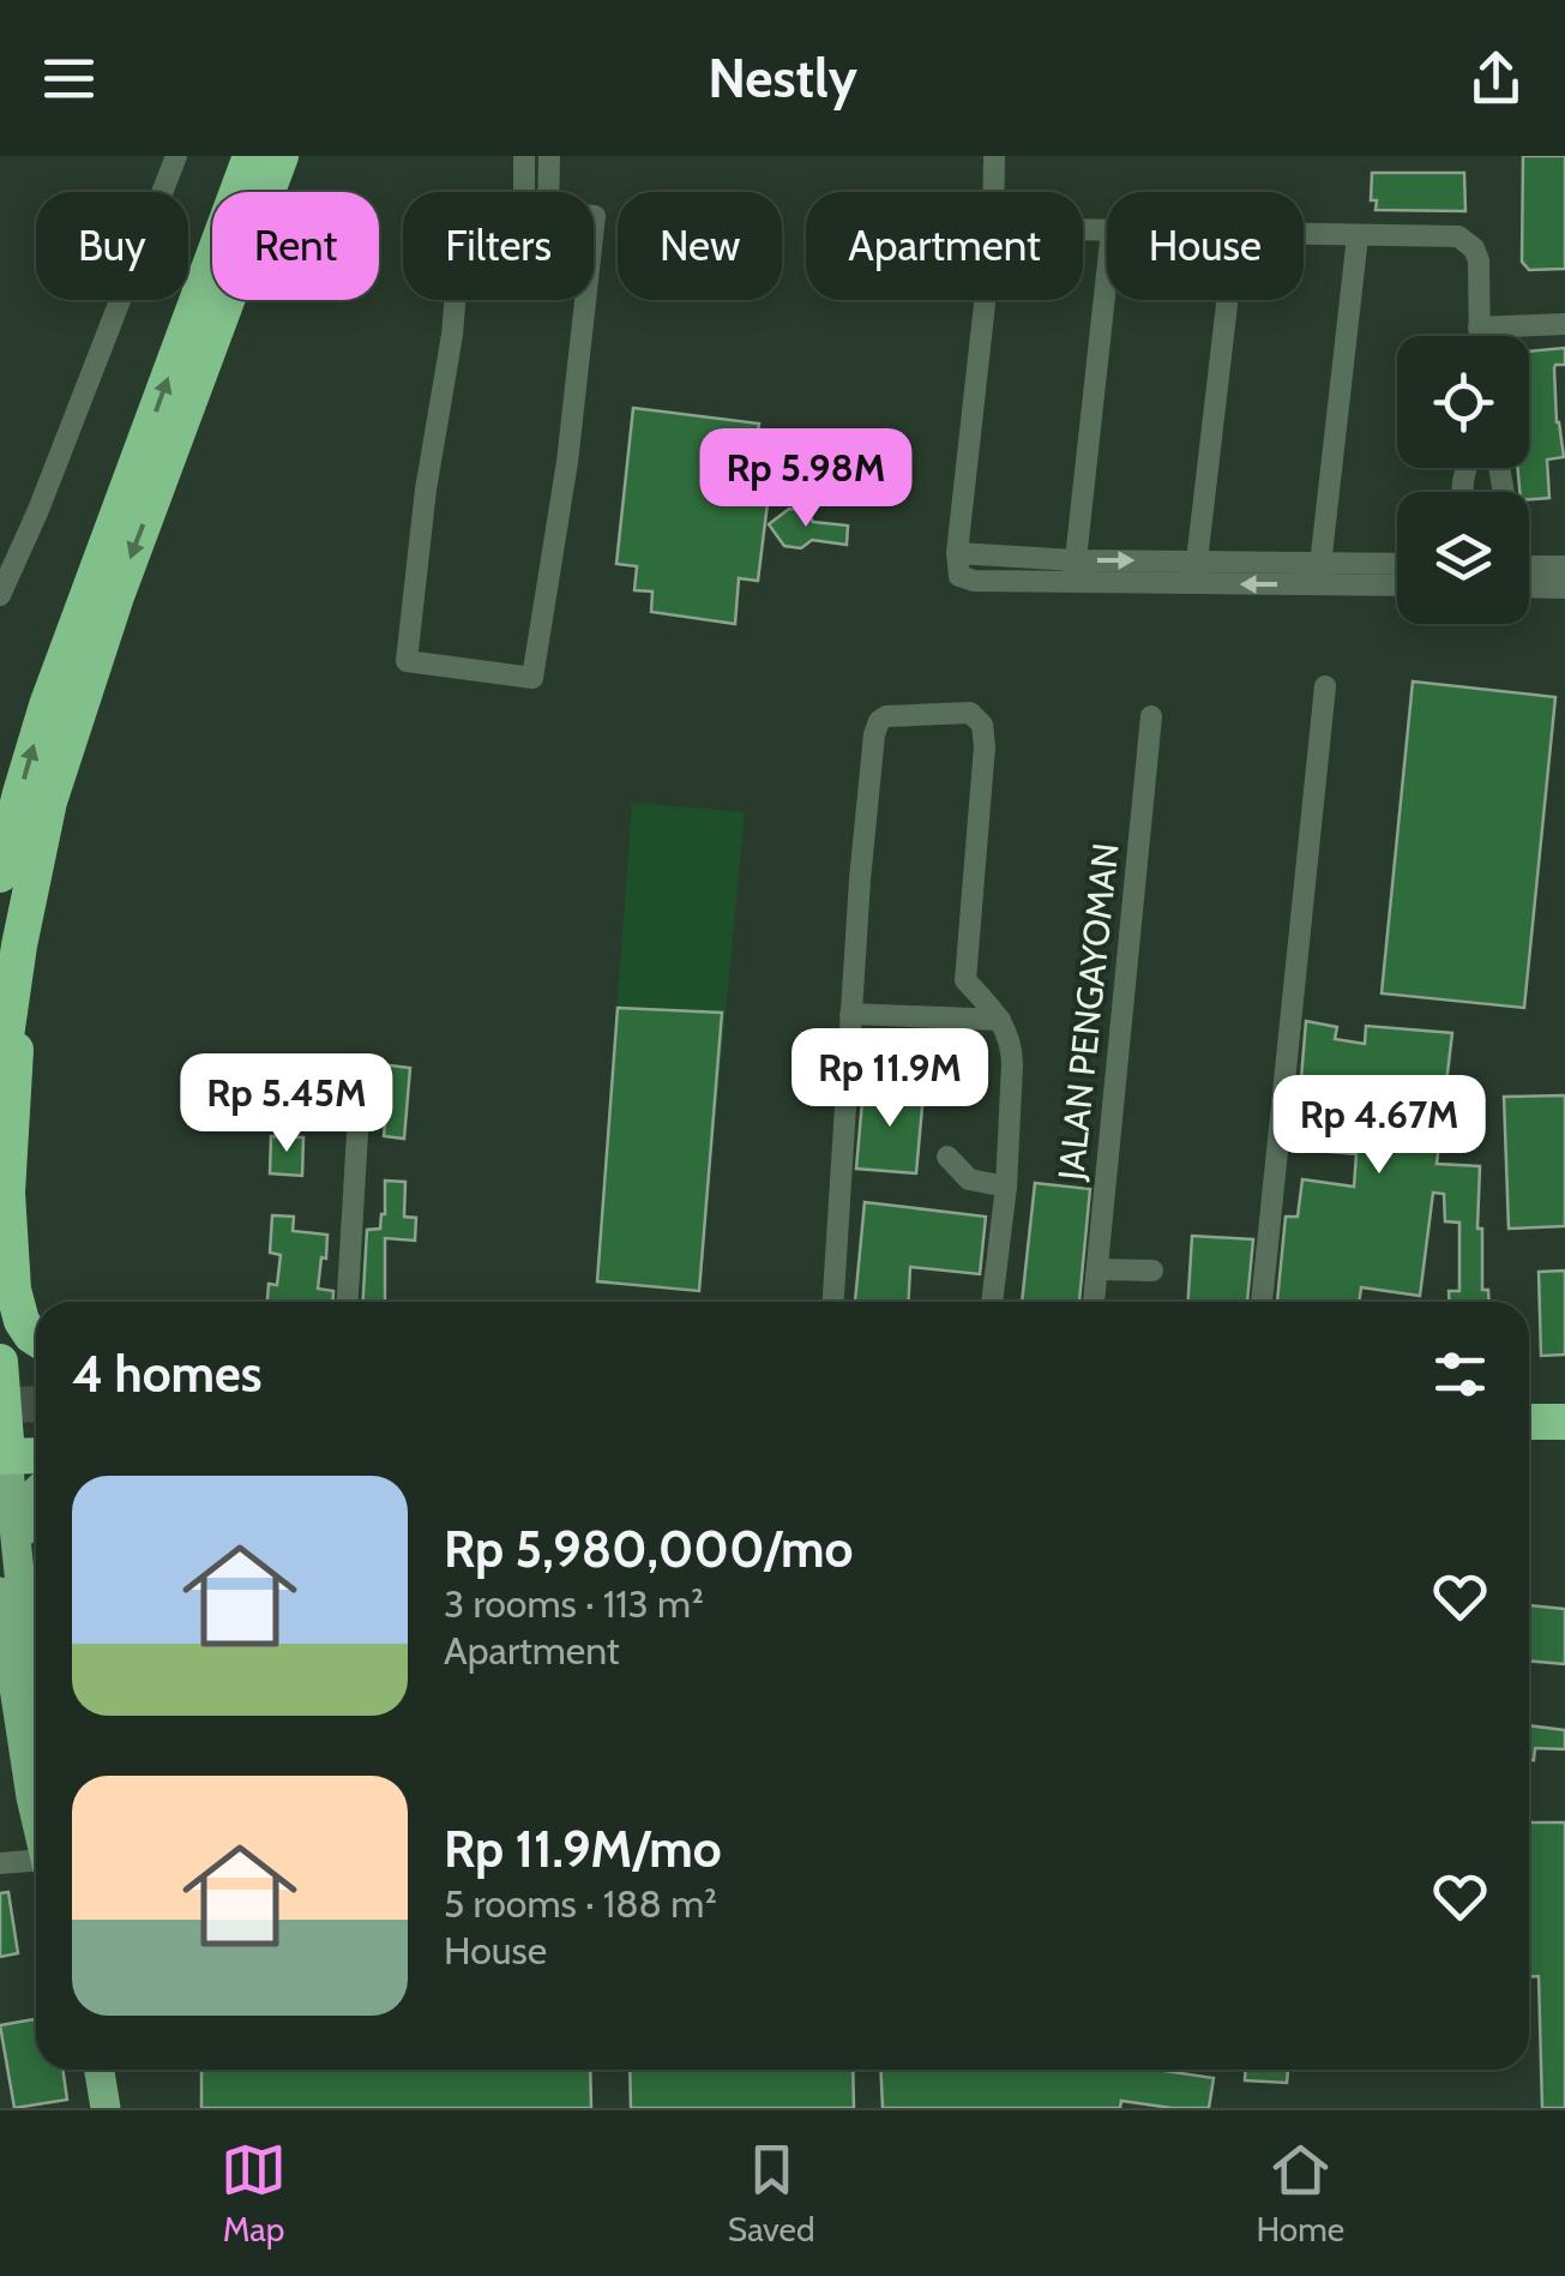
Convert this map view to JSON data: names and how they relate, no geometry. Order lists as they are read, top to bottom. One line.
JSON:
{"streets":{"street":["JALAN PENGAYOMAN"]},"page":{"header":"Nestly","chip":["Buy","Rent","Filters","New","Apartment","House"],"price":["Rp 5.98M","Rp 11.9M","Rp 5.45M","Rp 4.67M"],"heading":"4 homes","list":[{"name":"Rp 5,980,000/mo","note":"3 rooms · 113 m² · Apartment"},{"name":"Rp 11.9M/mo","note":"5 rooms · 188 m² · House"}],"tabs":["Map","Saved","Home"]}}
